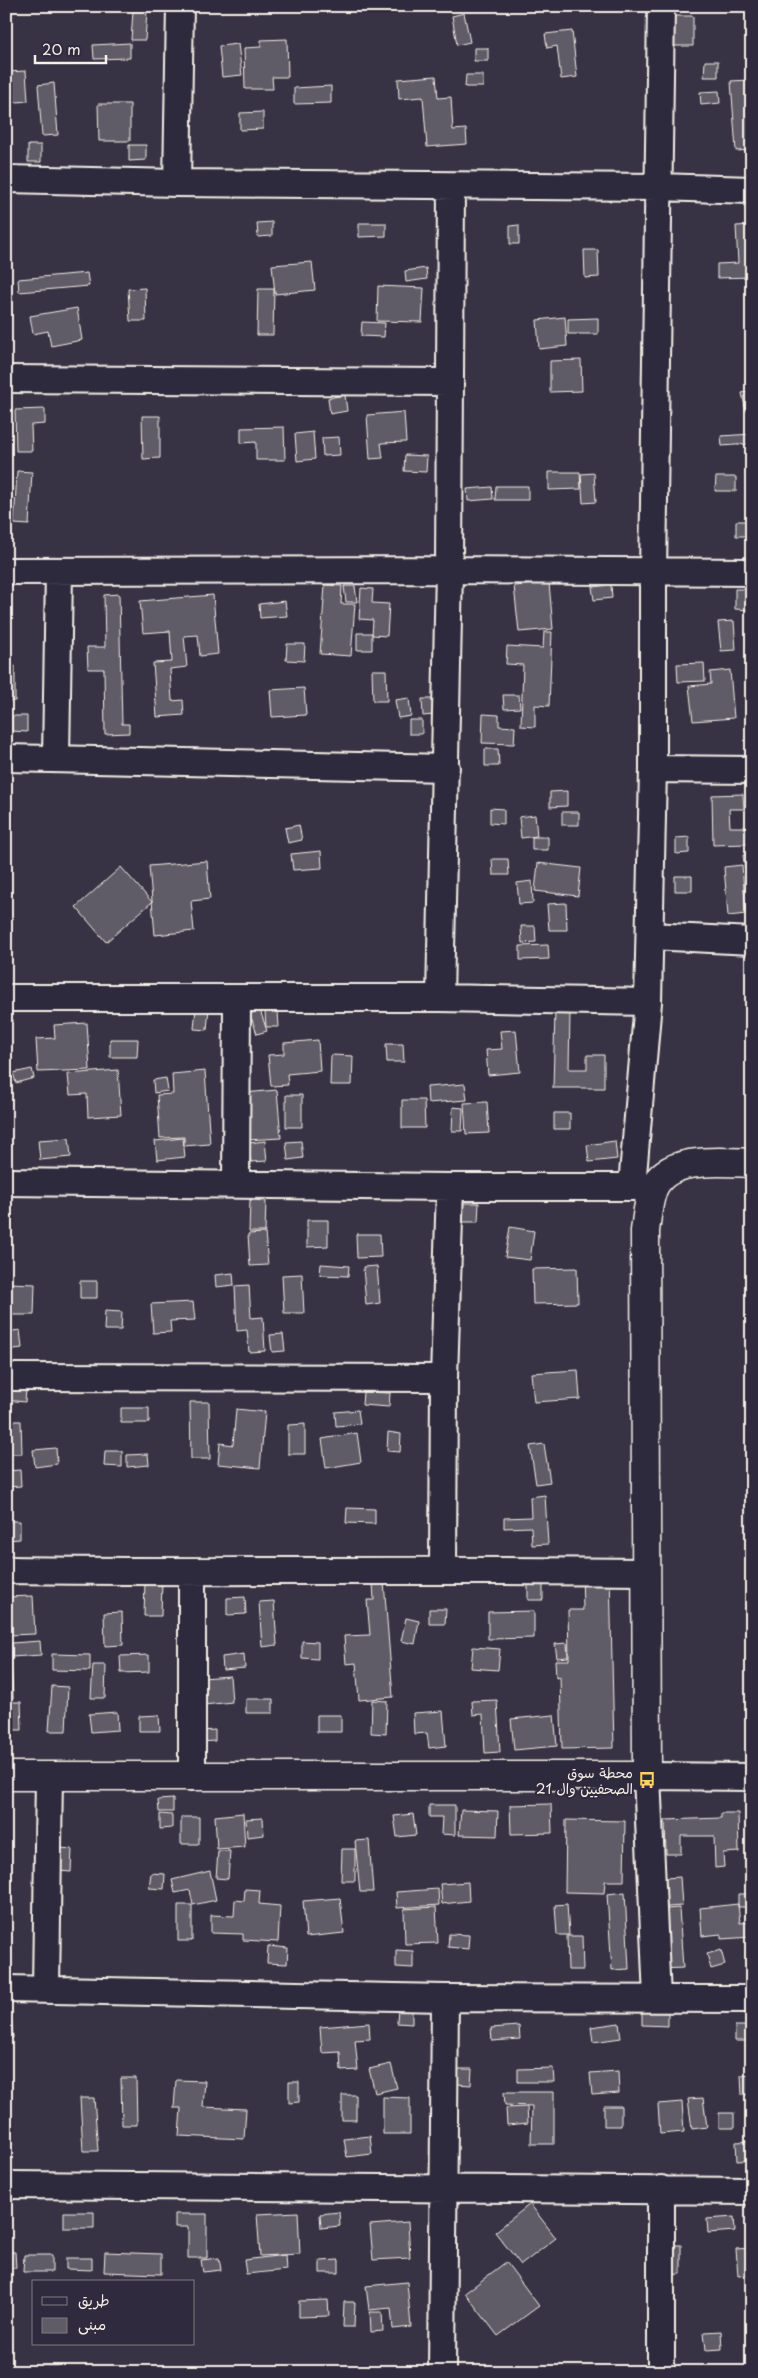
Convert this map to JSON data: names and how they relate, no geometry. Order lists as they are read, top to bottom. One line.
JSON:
{"places":{"bus stop":["محطة سوق الصحفيين وال 21"]},"legend":["طريق","مبنى"],"scale_bar":"20 m"}
